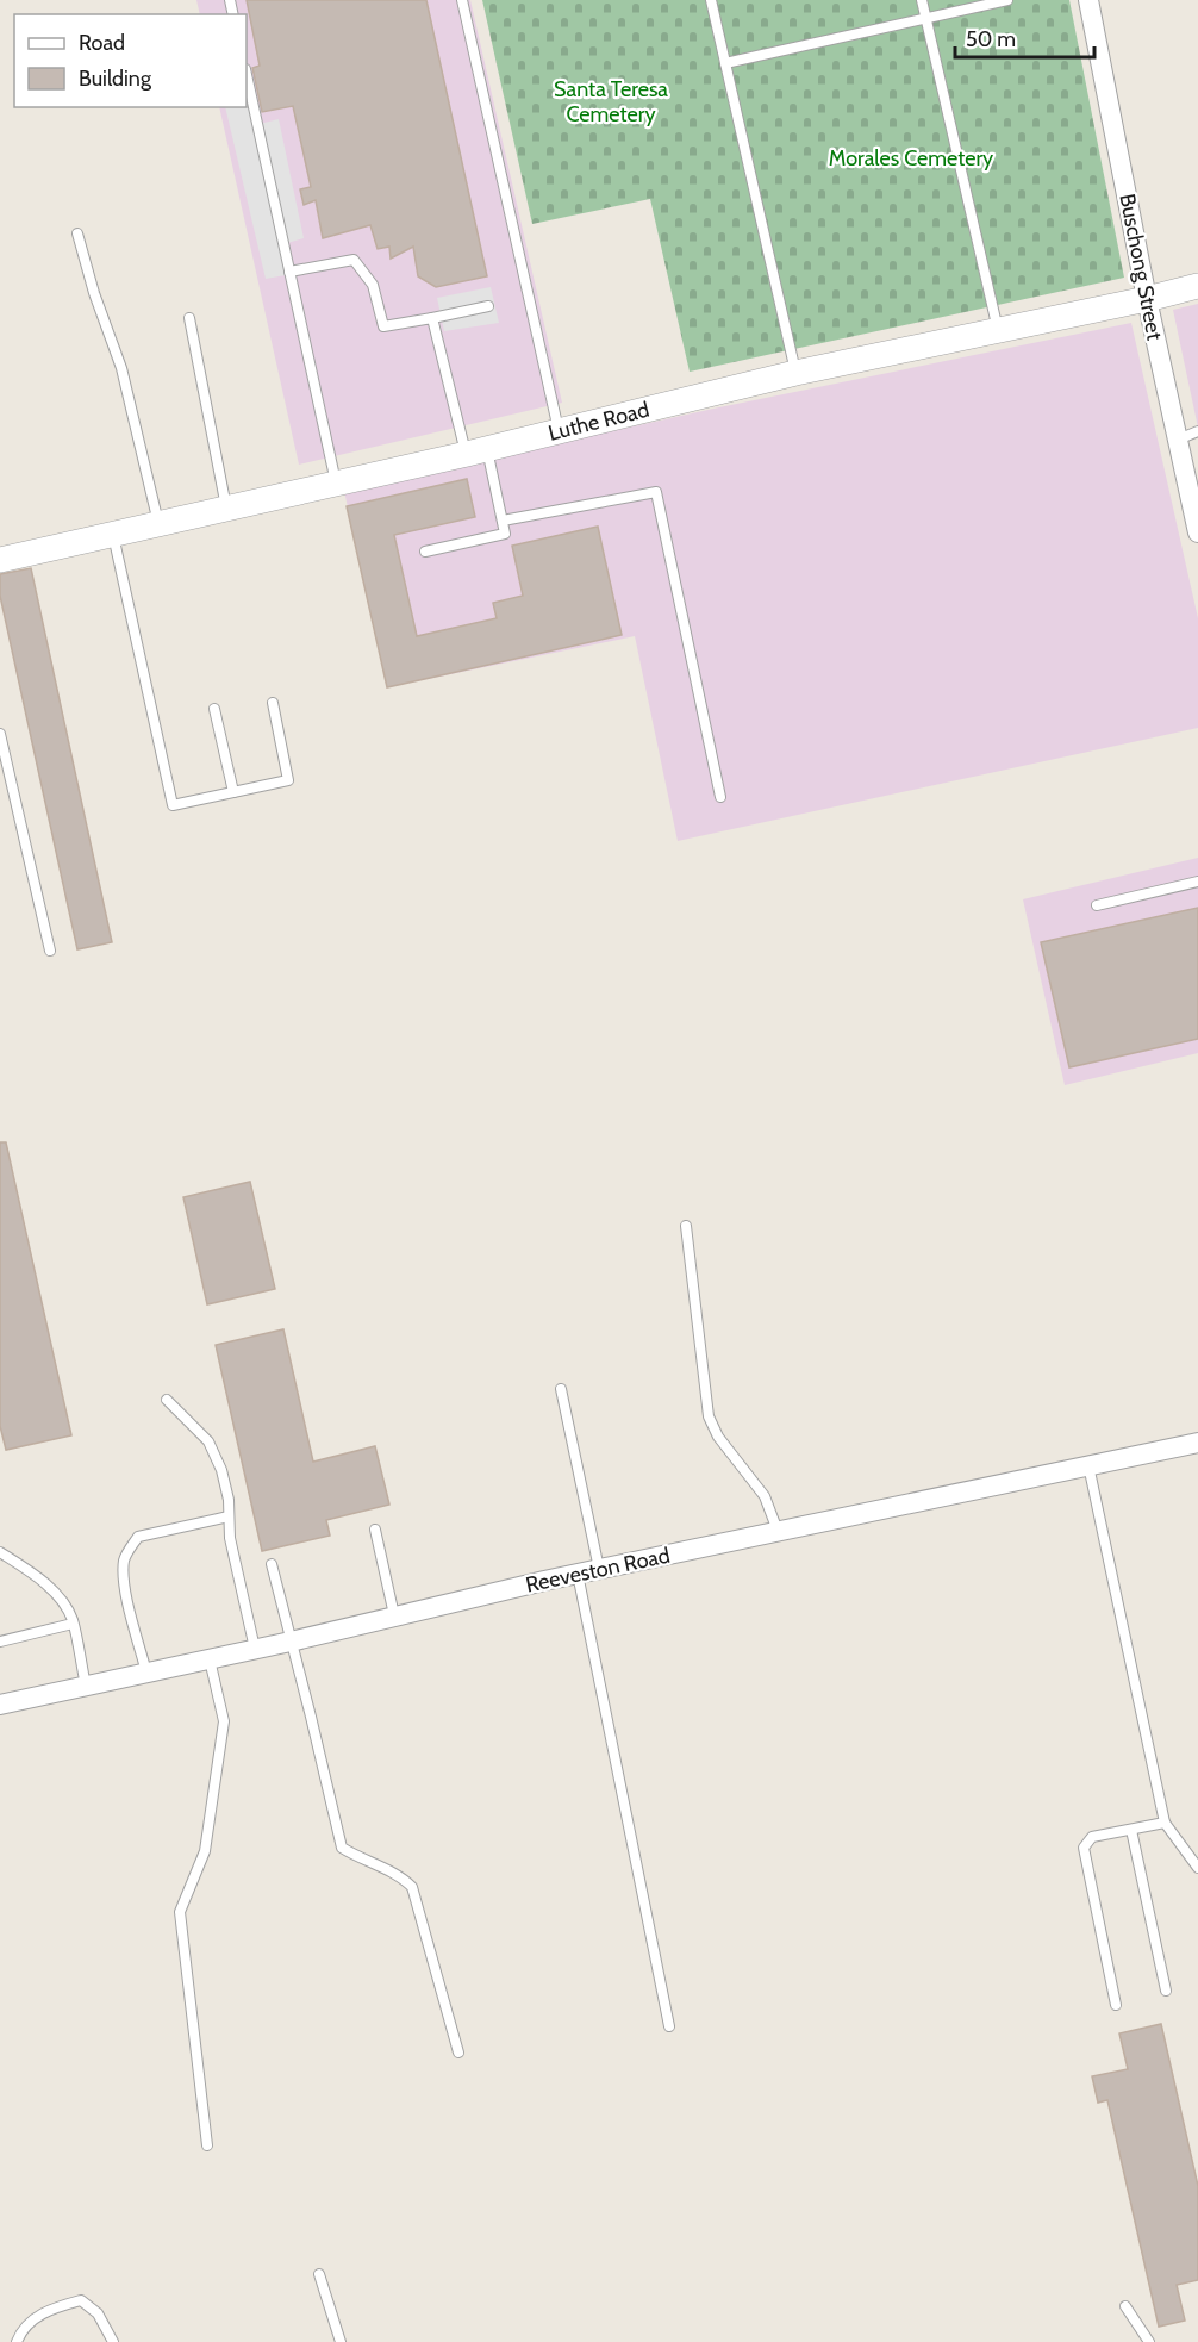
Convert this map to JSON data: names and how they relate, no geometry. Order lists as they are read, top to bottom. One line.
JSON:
{"streets":{"street":["Buschong Street","Luthe Road","Reeveston Road"]},"crossings":[["Buschong Street","Luthe Road"]],"parks":["Santa Teresa Cemetery","Morales Cemetery"],"legend":["Road","Building"],"scale_bar":"50 m"}
